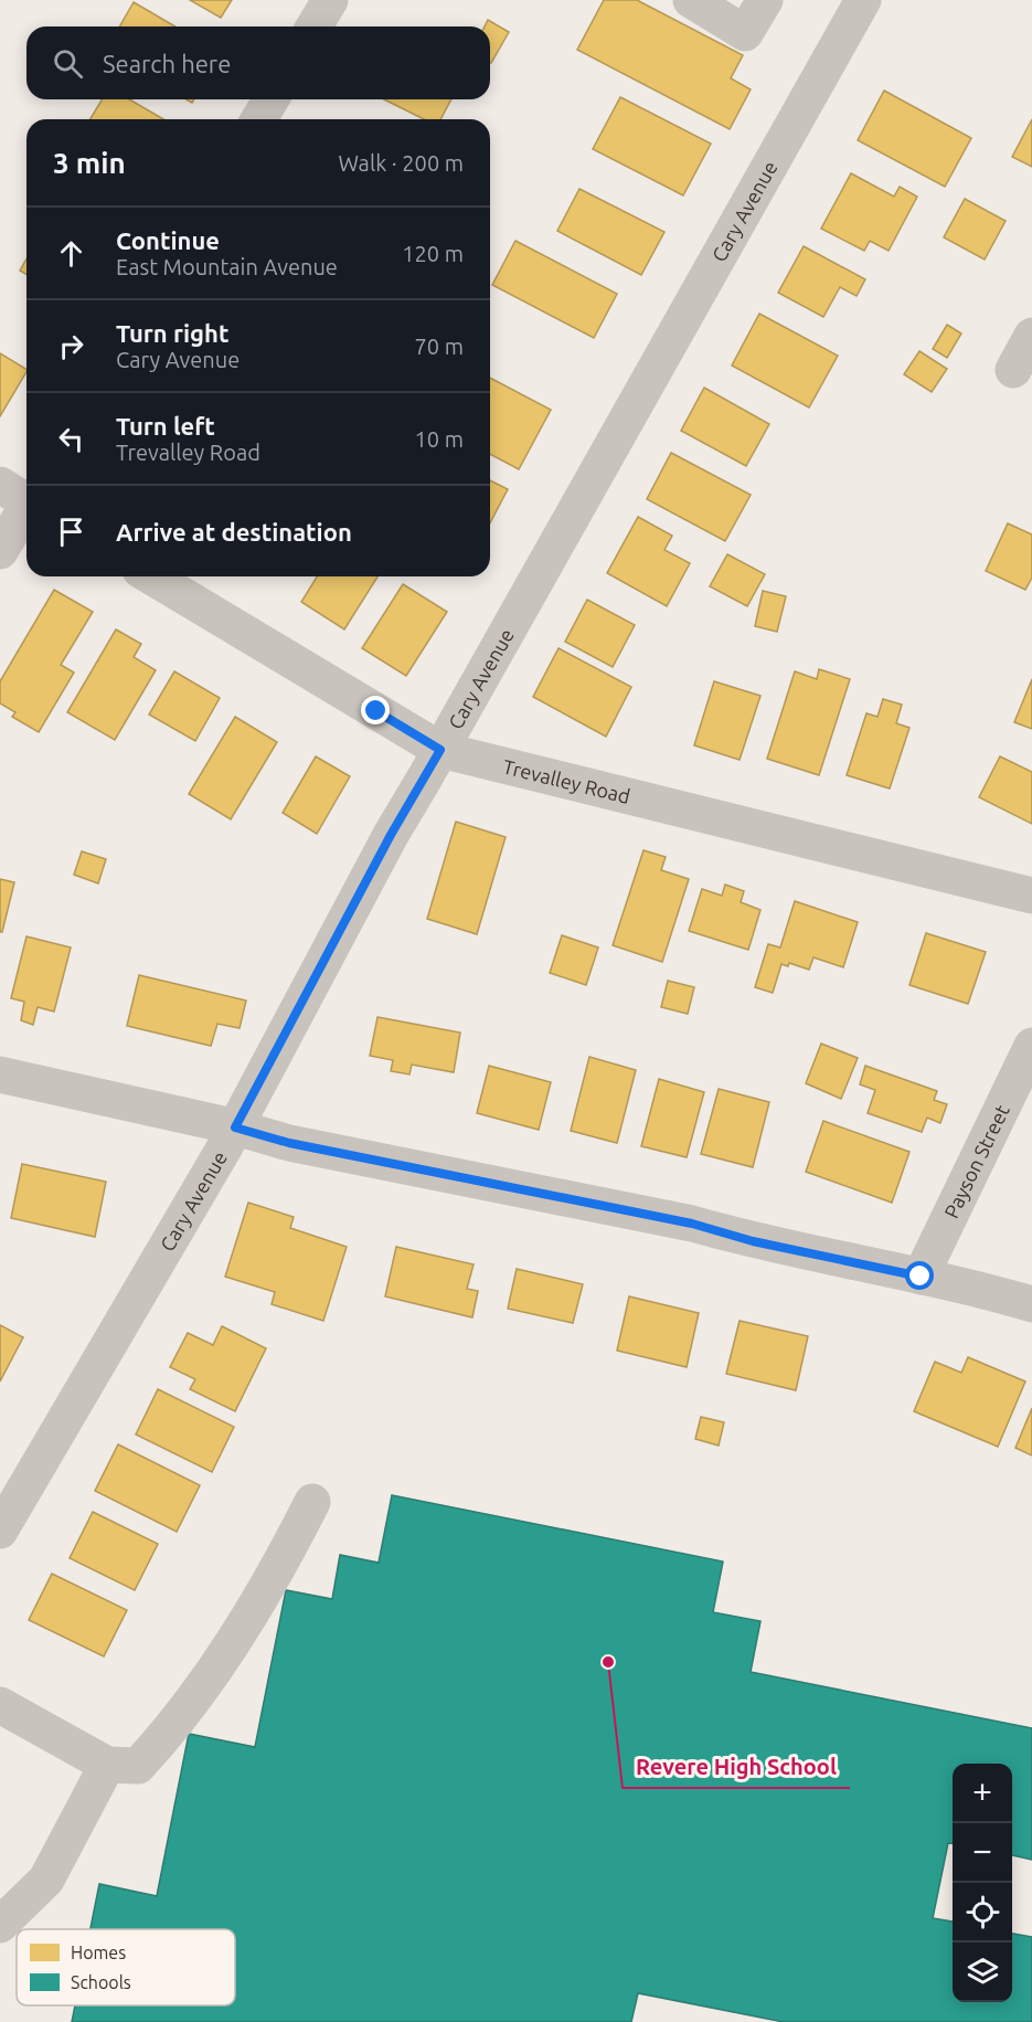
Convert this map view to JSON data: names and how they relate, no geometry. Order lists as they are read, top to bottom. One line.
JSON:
{"streets":{"street":["Cary Avenue","Trevalley Road","Payson Street"]},"crossings":[["Cary Avenue","Trevalley Road"]],"places":["Revere High School"],"legend":["Homes","Schools"],"page":{"search":"Search here","heading":["3 min","Walk · 200 m"],"list":[["Continue","East Mountain Avenue","120 m"],["Turn right","Cary Avenue","70 m"],["Turn left","Trevalley Road","10 m"],"Arrive at destination"],"map_buttons":["+","−"]}}
